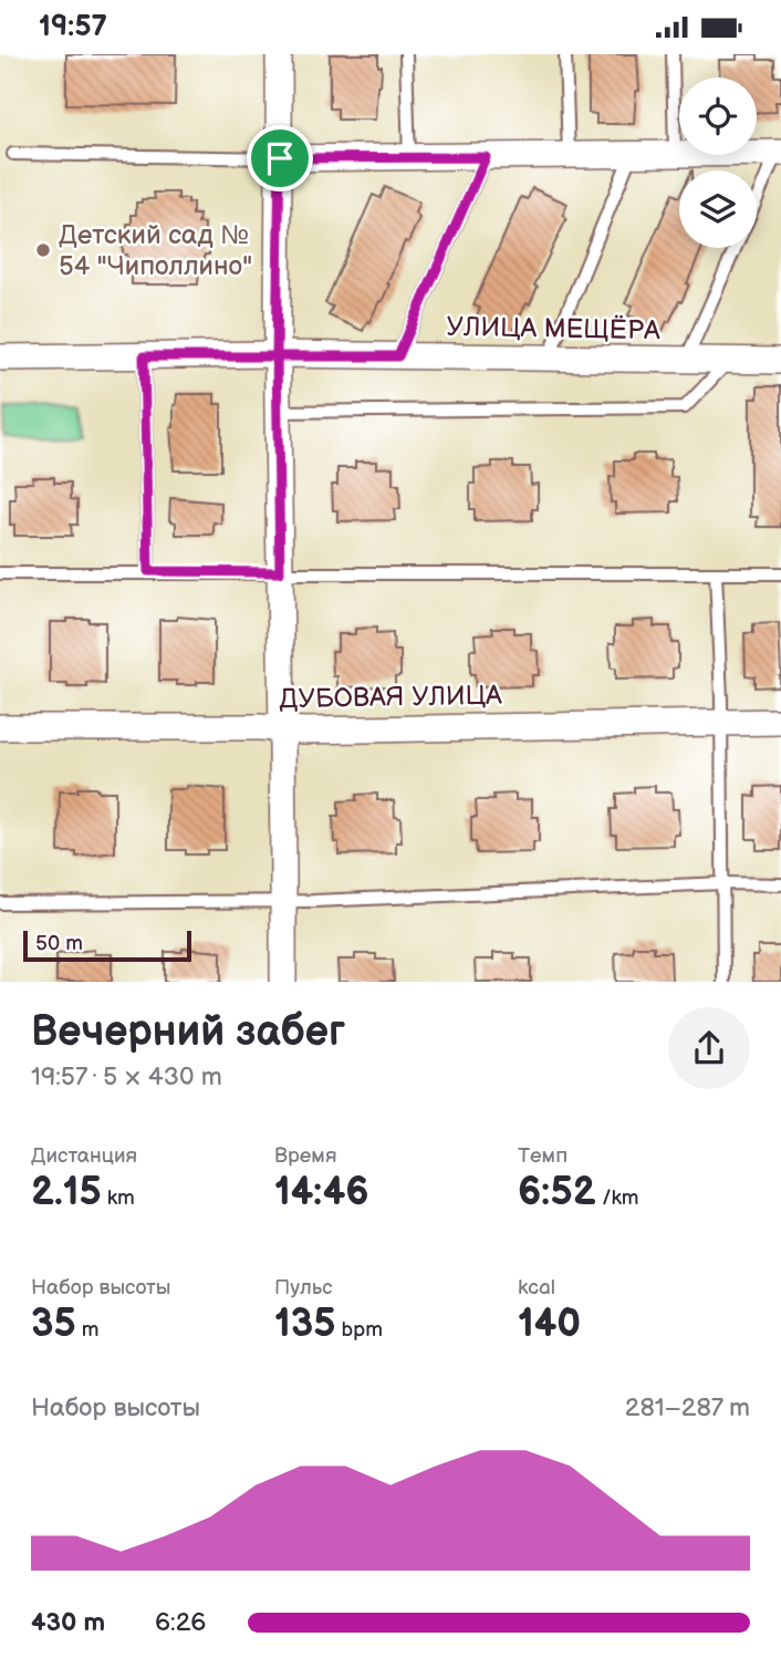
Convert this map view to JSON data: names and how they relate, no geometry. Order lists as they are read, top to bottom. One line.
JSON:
{"streets":{"street":["УЛИЦА МЕЩЁРА","ДУБОВАЯ УЛИЦА"]},"places":["Детский сад № 54 \"Чиполлино\""],"scale_bar":"50 m","page":{"status":"19:57","scale":"50 m","heading":["Вечерний забег","19:57 · 5 × 430 m"],"stats":[["Дистанция","2.15 km"],["Время","14:46"],["Темп","6:52 /km"],["Набор высоты","35 m"],["Пульс","135 bpm"],["kcal","140"]],"chart":["Набор высоты","281–287 m"],"list":[{"name":"430 m","note":"6:26"}]}}
